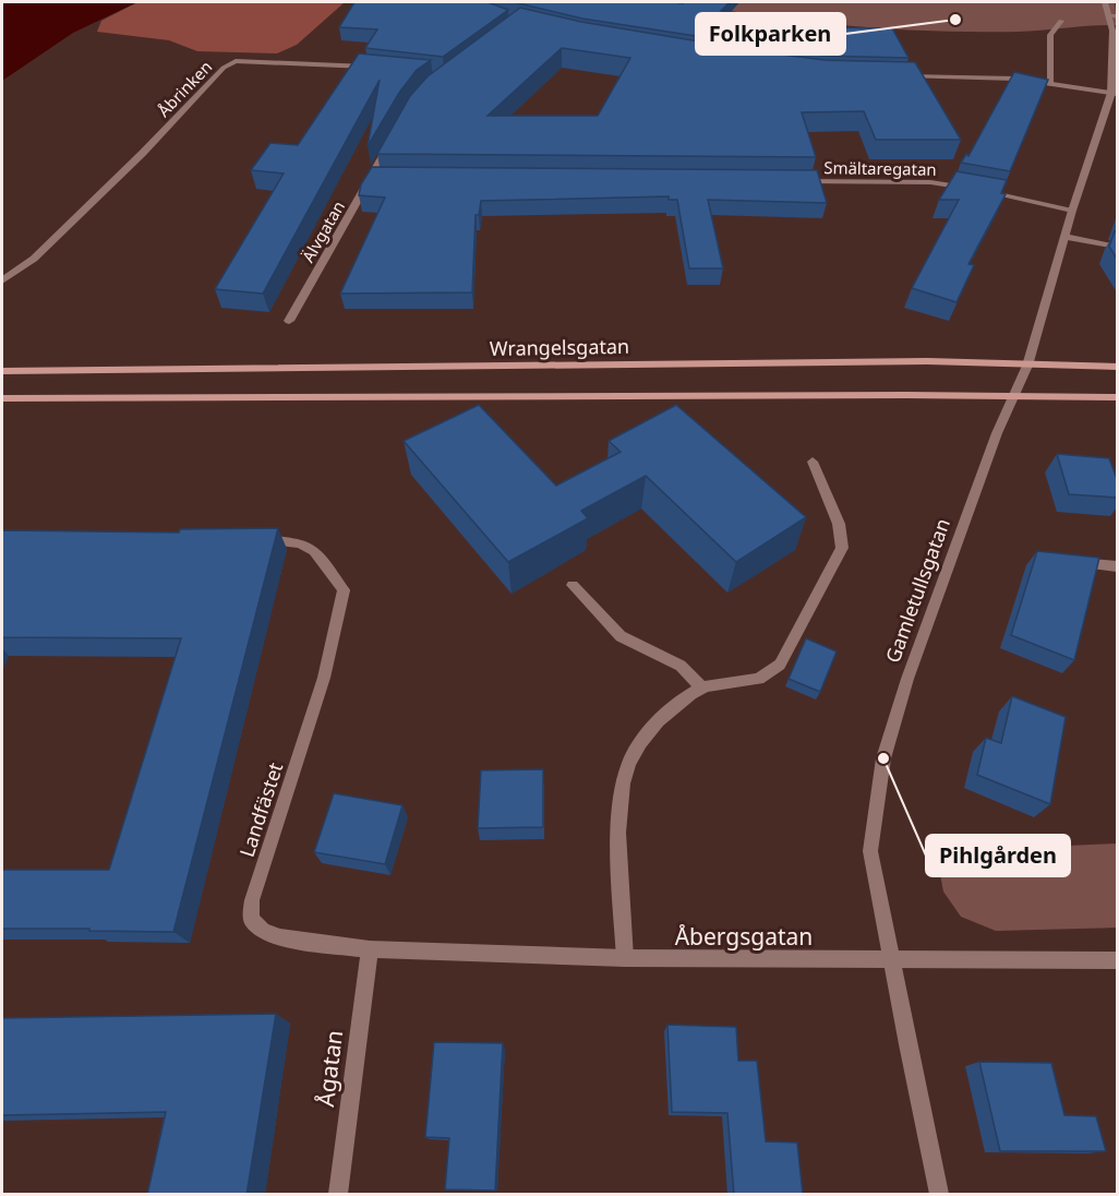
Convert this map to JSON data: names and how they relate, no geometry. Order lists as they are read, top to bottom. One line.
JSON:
{"streets":{"main road":["Wrangelsgatan"],"street":["Åbrinken","Smältaregatan","Älvgatan","Gamletullsgatan","Landfästet","Åbergsgatan","Ågatan"]},"crossings":[["Smältaregatan","Gamletullsgatan"],["Wrangelsgatan","Gamletullsgatan"],["Gamletullsgatan","Åbergsgatan"],["Landfästet","Åbergsgatan"],["Landfästet","Ågatan"],["Åbergsgatan","Ågatan"]],"places":["Folkparken","Pihlgården"]}
